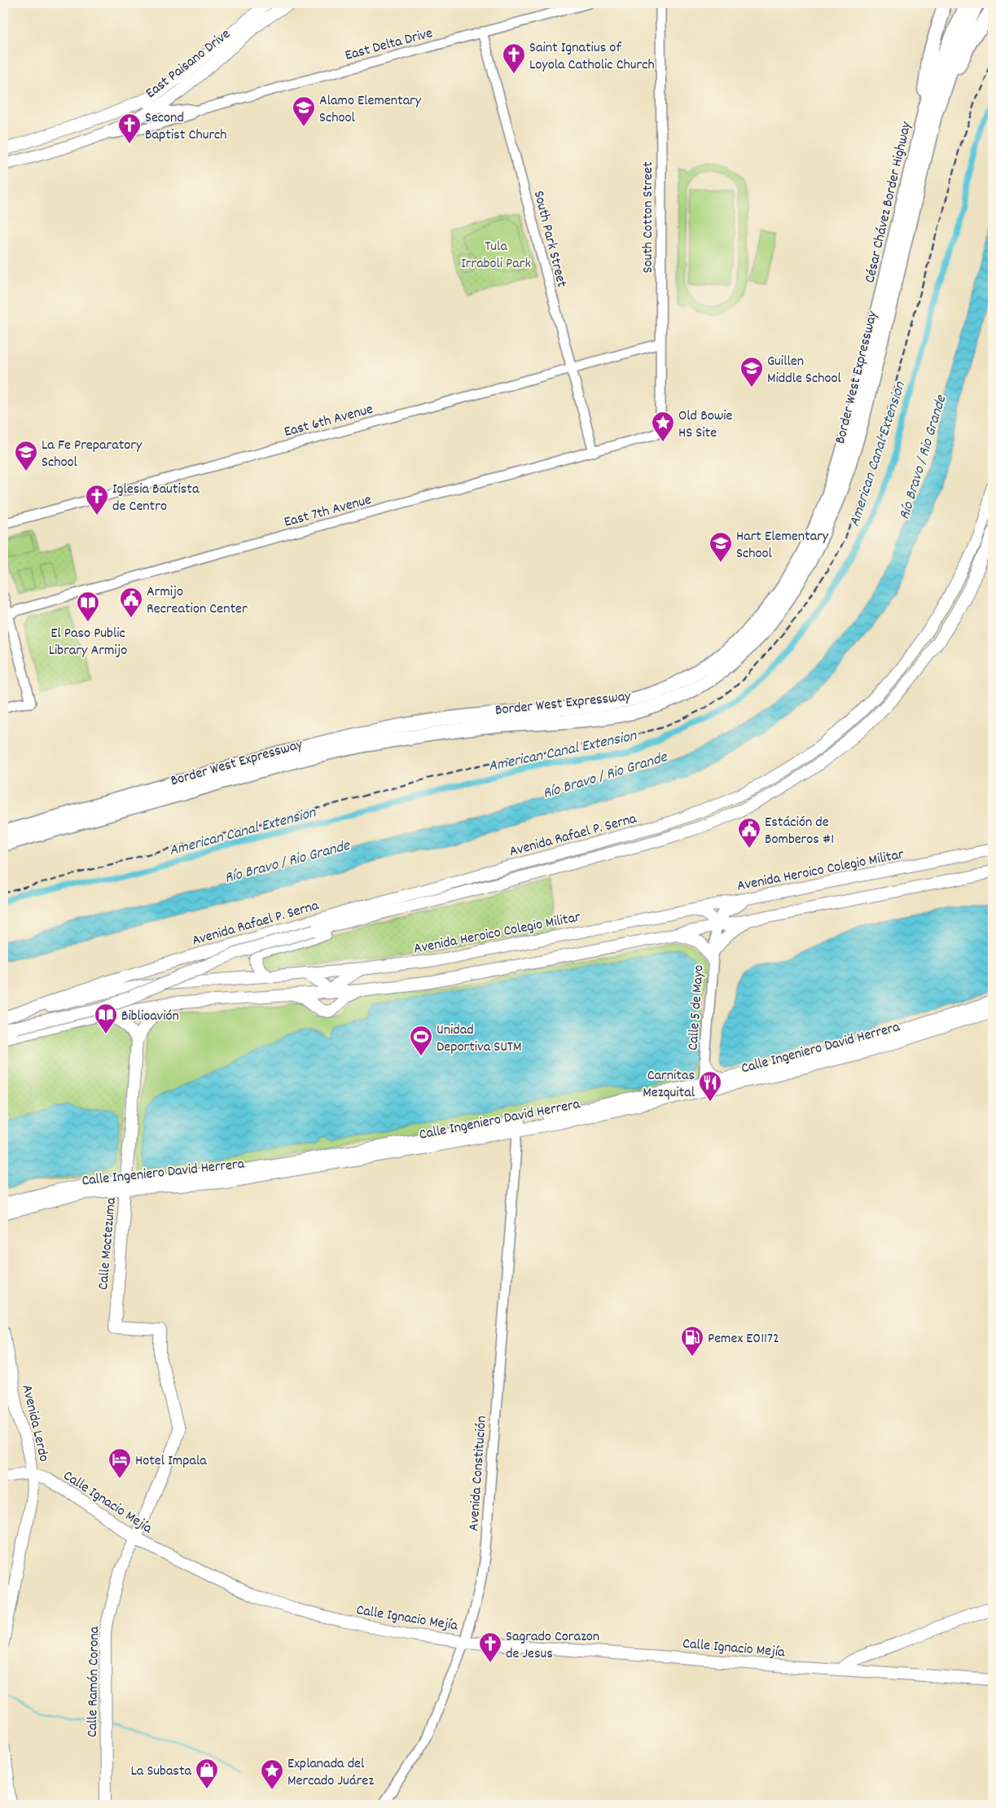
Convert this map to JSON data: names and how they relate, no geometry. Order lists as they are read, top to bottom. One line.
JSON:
{"streets":{"highway":["César Chávez Border Highway","Border West Expressway"],"main road":["East Paisano Drive","Avenida Rafael P. Serna","Avenida Heroico Colegio Militar","Calle Ingeniero David Herrera","Calle Moctezuma","Avenida Lerdo","Calle Ignacio Mejía","Calle Ramón Corona"],"street":["East Delta Drive","South Cotton Street","South Park Street","East 6th Avenue","East 7th Avenue","Calle 5 de Mayo","Avenida Constitución"]},"crossings":[["East Delta Drive","East Paisano Drive"],["East Delta Drive","South Park Street"],["César Chávez Border Highway","Border West Expressway"],["South Cotton Street","East 6th Avenue"],["South Cotton Street","East 7th Avenue"],["South Park Street","East 6th Avenue"],["South Park Street","East 7th Avenue"],["Avenida Rafael P. Serna","Avenida Heroico Colegio Militar"],["Calle 5 de Mayo","Calle Ingeniero David Herrera"],["Calle Ingeniero David Herrera","Calle Moctezuma"],["Calle Ingeniero David Herrera","Avenida Constitución"],["Calle Moctezuma","Calle Ramón Corona"],["Avenida Lerdo","Calle Ignacio Mejía"],["Avenida Constitución","Calle Ignacio Mejía"],["Calle Ignacio Mejía","Calle Ramón Corona"]],"water":["American Canal Extension","Río Bravo / Rio Grande"],"parks":["Tula Irraboli Park"],"places":{"church":["Saint Ignatius of Loyola Catholic Church","Second Baptist Church","Iglesia Bautista de Centro","Sagrado Corazon de Jesus"],"school or university":["Alamo Elementary School","Guillen Middle School","La Fe Preparatory School","Hart Elementary School"],"place":["Old Bowie HS Site","Explanada del Mercado Juárez"],"public building":["Armijo Recreation Center","Estáción de Bomberos #1"],"library":["El Paso Public Library Armijo","Biblioavión"],"sports":["Unidad Deportiva SUTM"],"restaurant":["Carnitas Mezquital"],"fuel station":["Pemex E01172"],"hotel":["Hotel Impala"],"shop":["La Subasta"]}}
